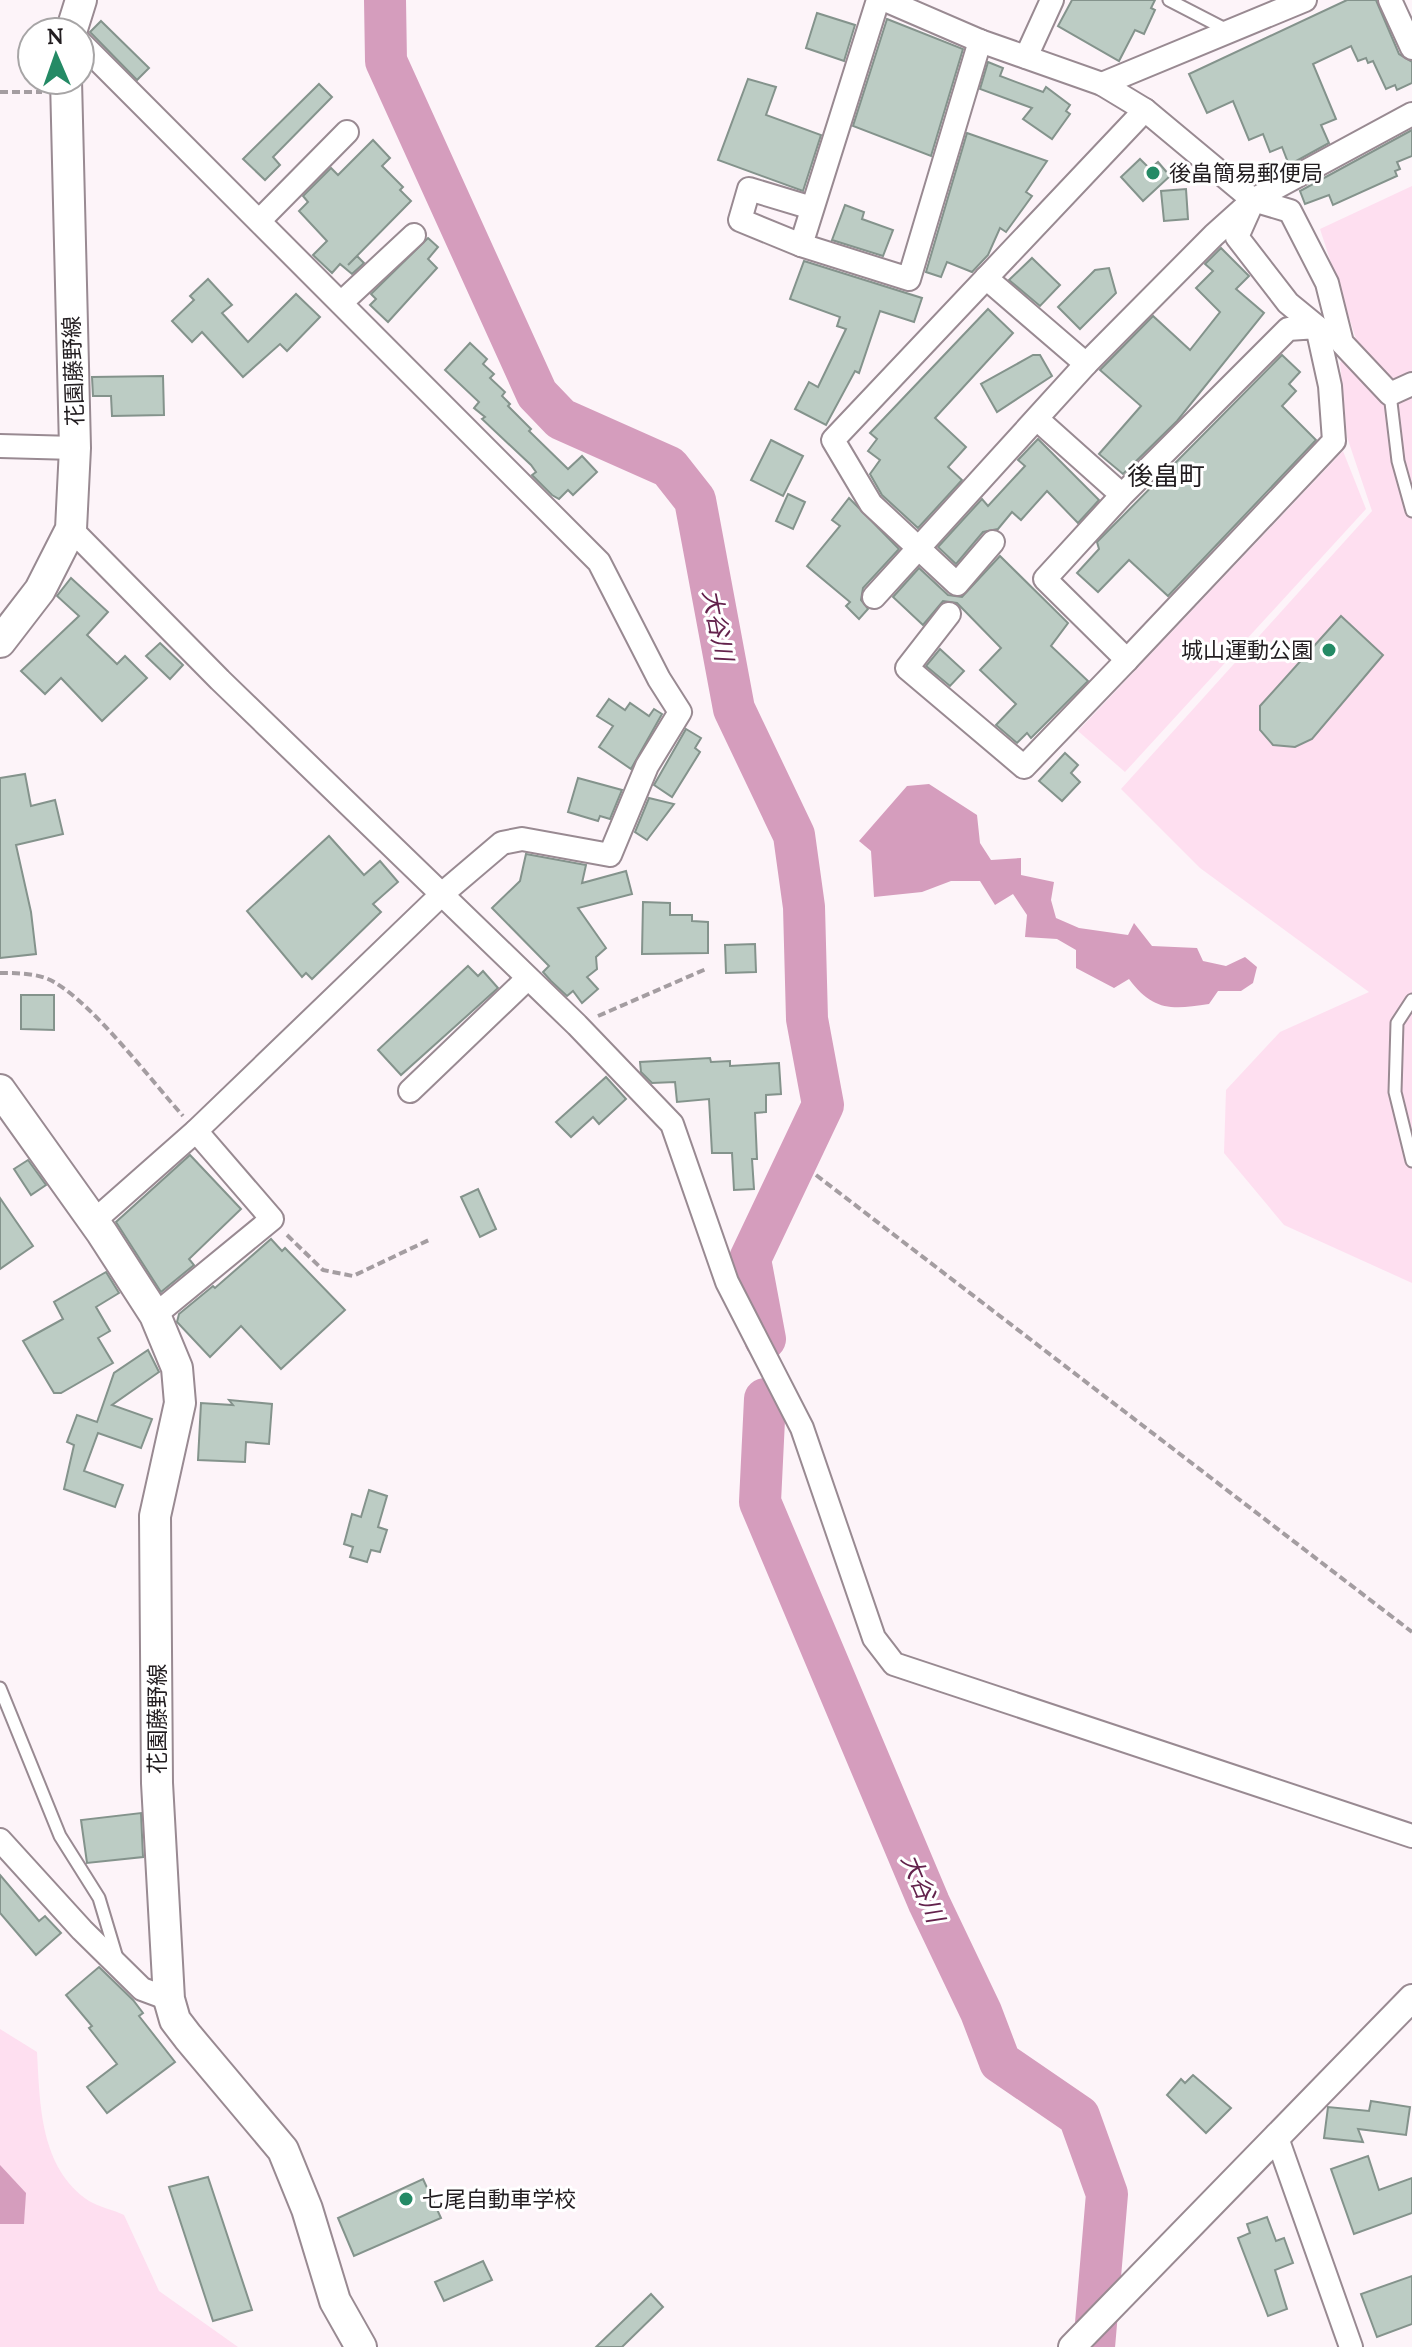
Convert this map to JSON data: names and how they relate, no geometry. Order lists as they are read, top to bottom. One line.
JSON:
{"streets":{"main road":["花園藤野線"]},"districts":["後畠町"],"water":["大谷川"],"places":["後畠簡易郵便局","城山運動公園","七尾自動車学校"],"north":"top"}
